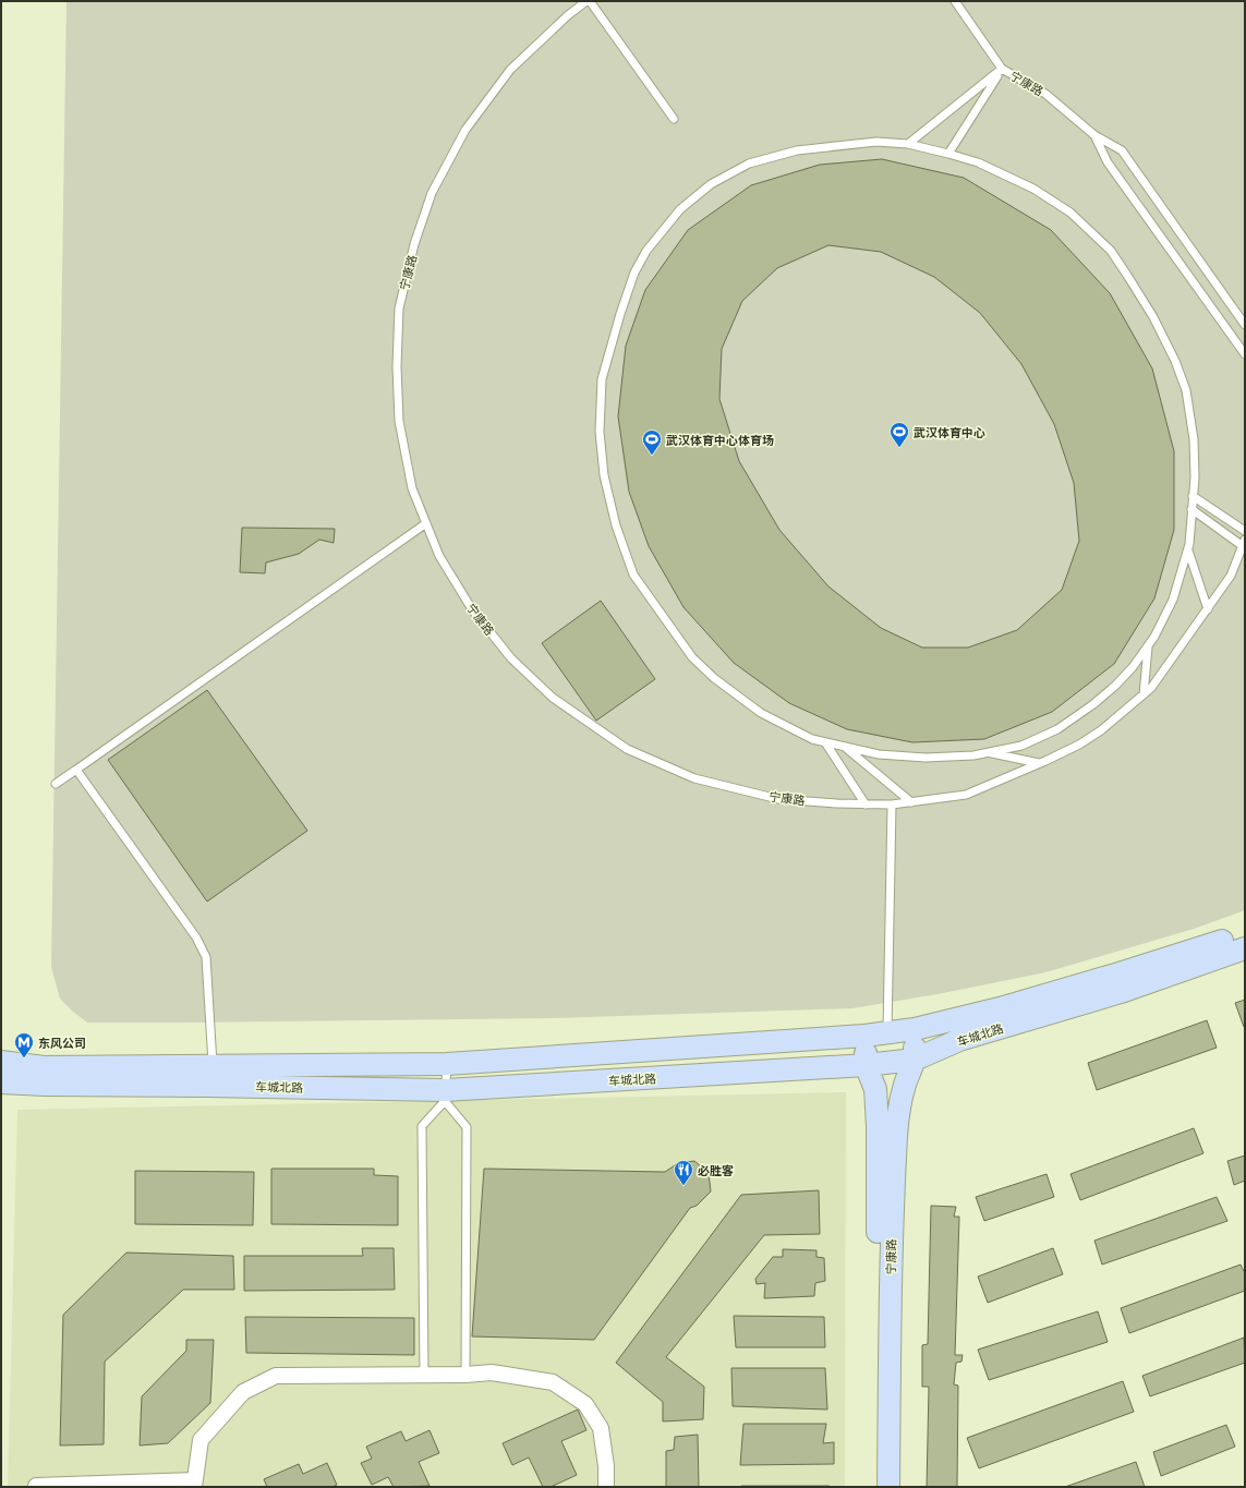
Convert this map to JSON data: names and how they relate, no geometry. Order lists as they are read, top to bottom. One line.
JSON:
{"streets":{"main road":["宁康路","车城北路"]},"crossings":[["宁康路","车城北路"]],"places":{"sports":["武汉体育中心","武汉体育中心体育场"],"metro station":["东风公司"],"restaurant":["必胜客"]}}
